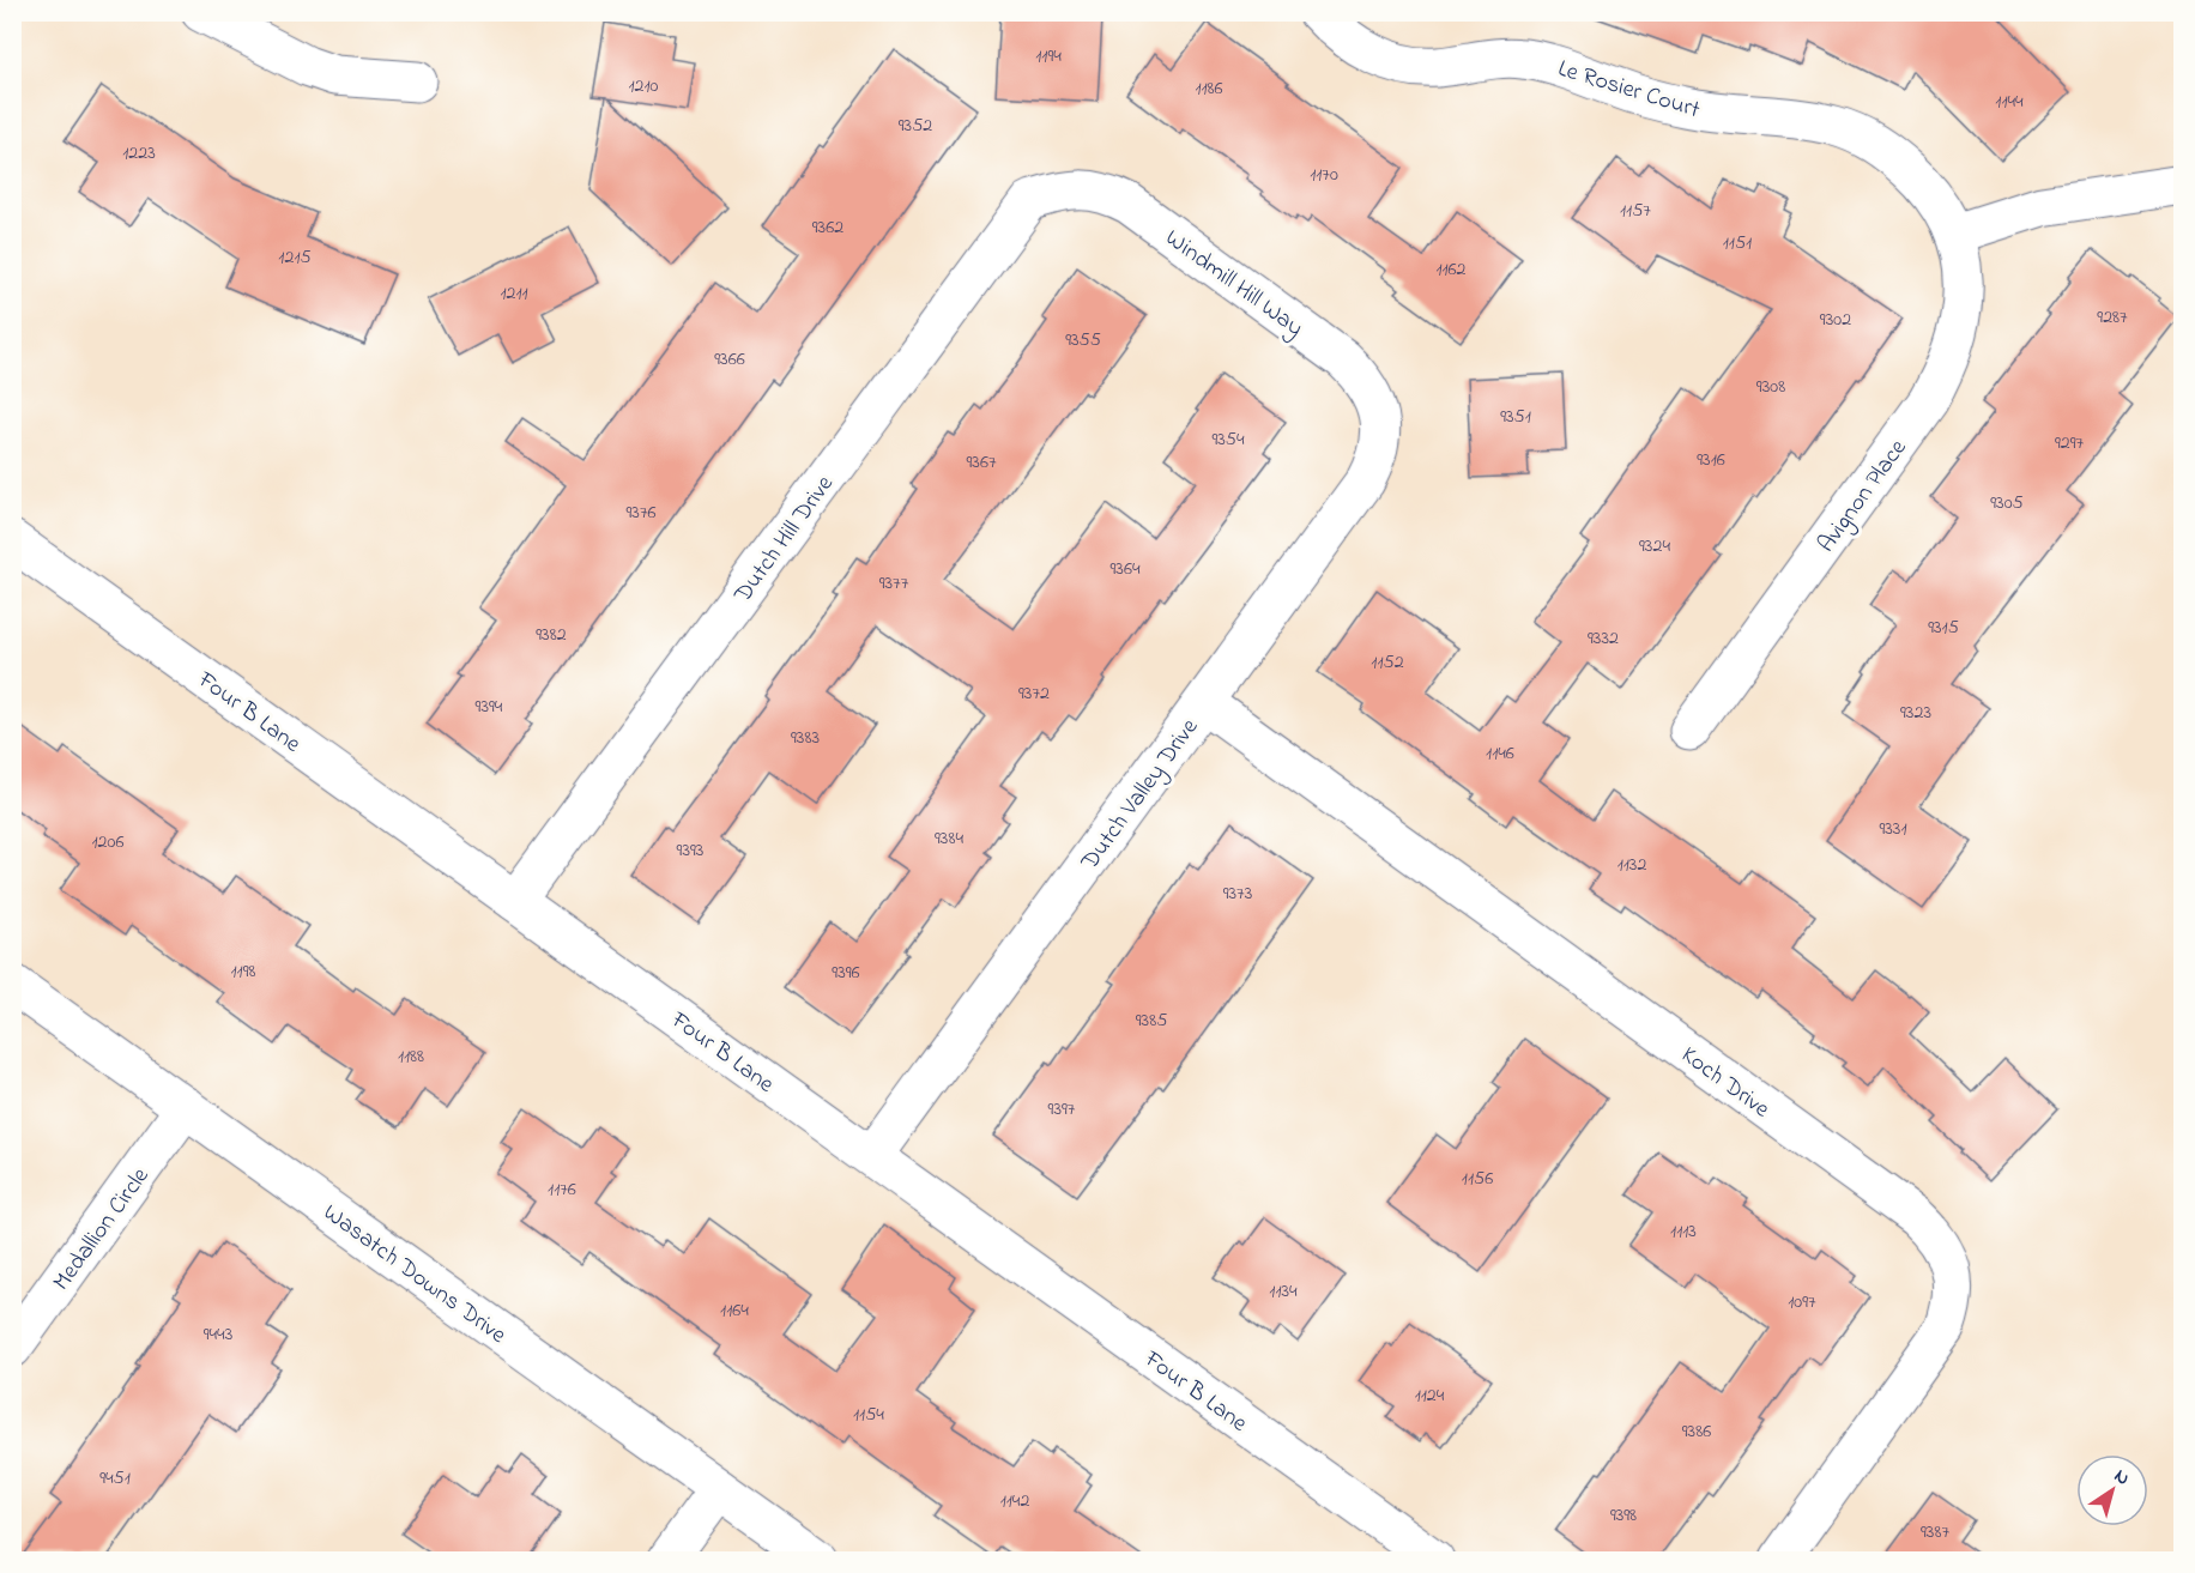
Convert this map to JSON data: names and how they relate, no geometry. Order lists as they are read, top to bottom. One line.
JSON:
{"streets":{"street":["Le Rosier Court","Windmill Hill Way","Avignon Place","Dutch Hill Drive","Four B Lane","Dutch Valley Drive","Koch Drive","Medallion Circle","Wasatch Downs Drive"]},"crossings":[["Le Rosier Court","Avignon Place"],["Windmill Hill Way","Dutch Hill Drive"],["Windmill Hill Way","Dutch Valley Drive"],["Dutch Hill Drive","Four B Lane"],["Four B Lane","Dutch Valley Drive"],["Dutch Valley Drive","Koch Drive"],["Medallion Circle","Wasatch Downs Drive"]],"house_numbers":["1194","1210","1186","1144","9352","1223","1170","1157","9362","1151","1215","1162","1211","9287","9302","9355","9366","9308","9351","9354","9297","9316","9367","9305","9376","9324","9364","9377","9315","9382","9332","1152","9372","9394","9323","9383","1146","9331","9384","1206","9393","1132","9373","1198","9396","9385","1188","9397","1156","1176","1113","1134","1097","1164","9443","1124","1154","9386","9451","1142","9398","9387"],"north":"top right"}
